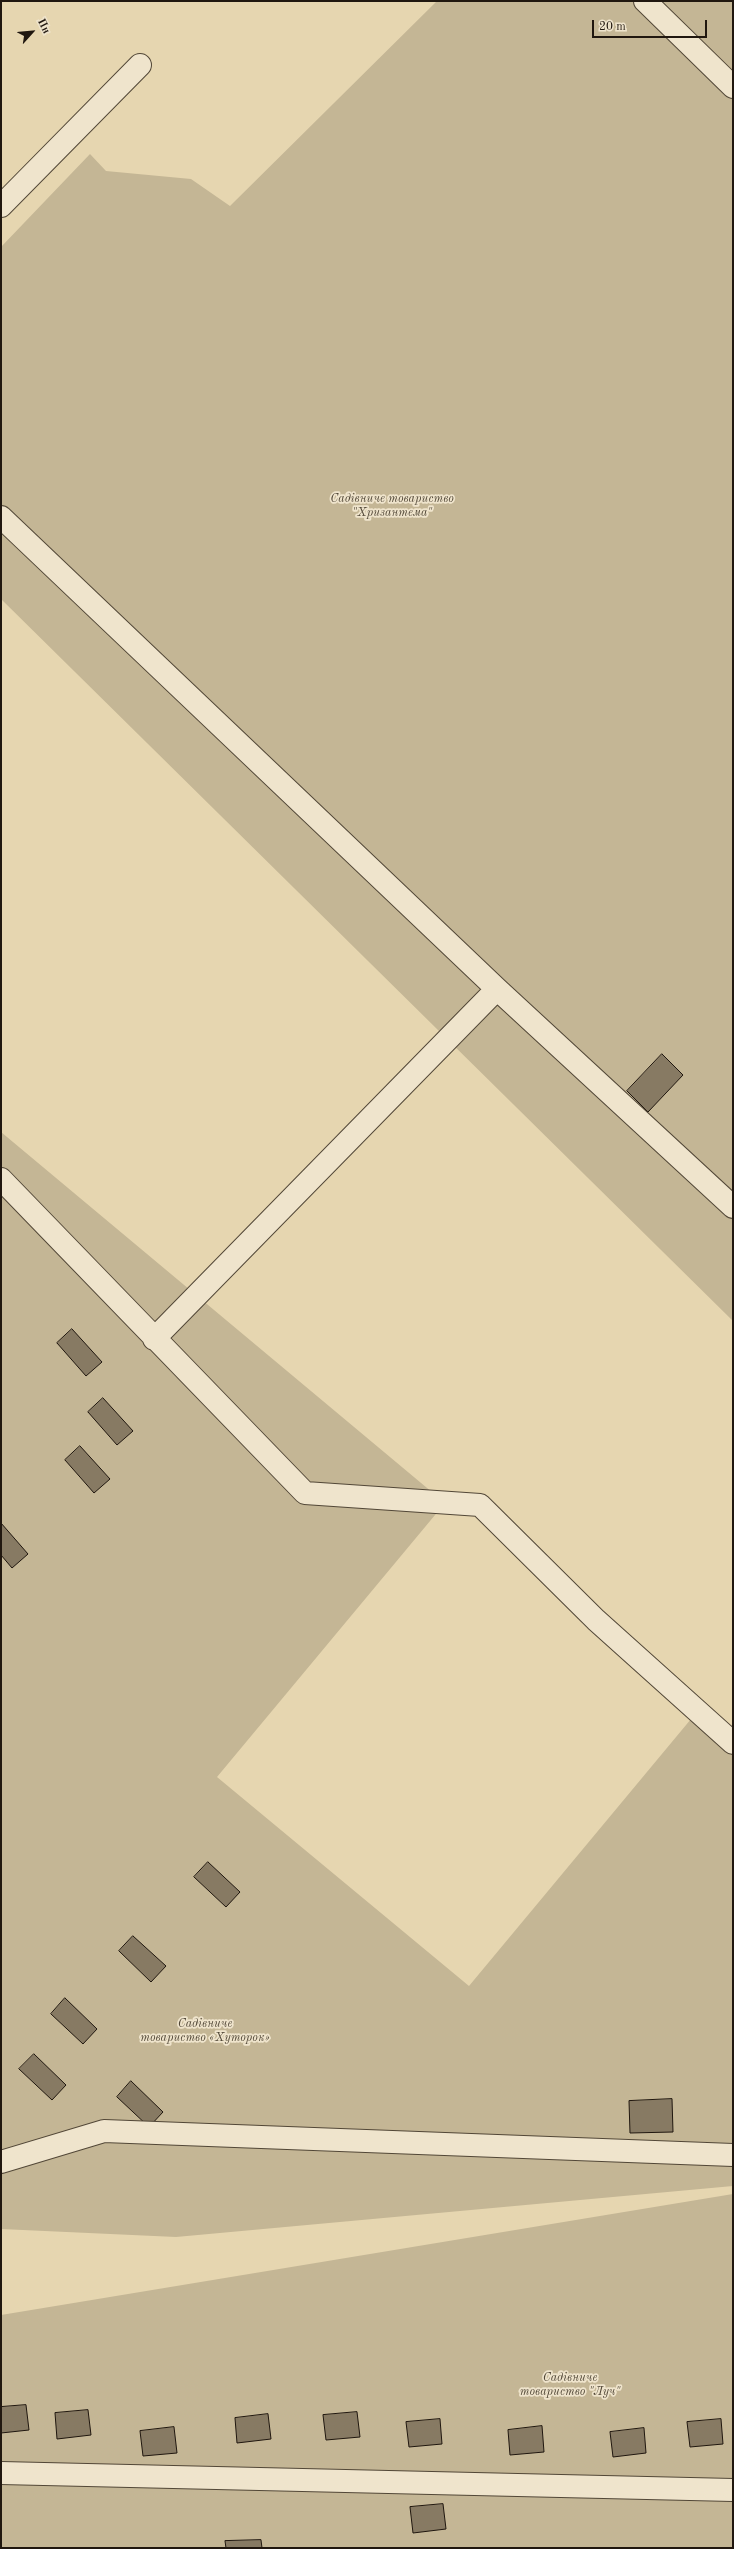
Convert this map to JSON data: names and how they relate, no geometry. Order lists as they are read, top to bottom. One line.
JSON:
{"parks":["Садівниче товариство \"Хризантема\"","Садівниче товариство «Хуторок»","Садівниче товариство \"Луч\""],"scale_bar":"20 m","north":"top right"}
